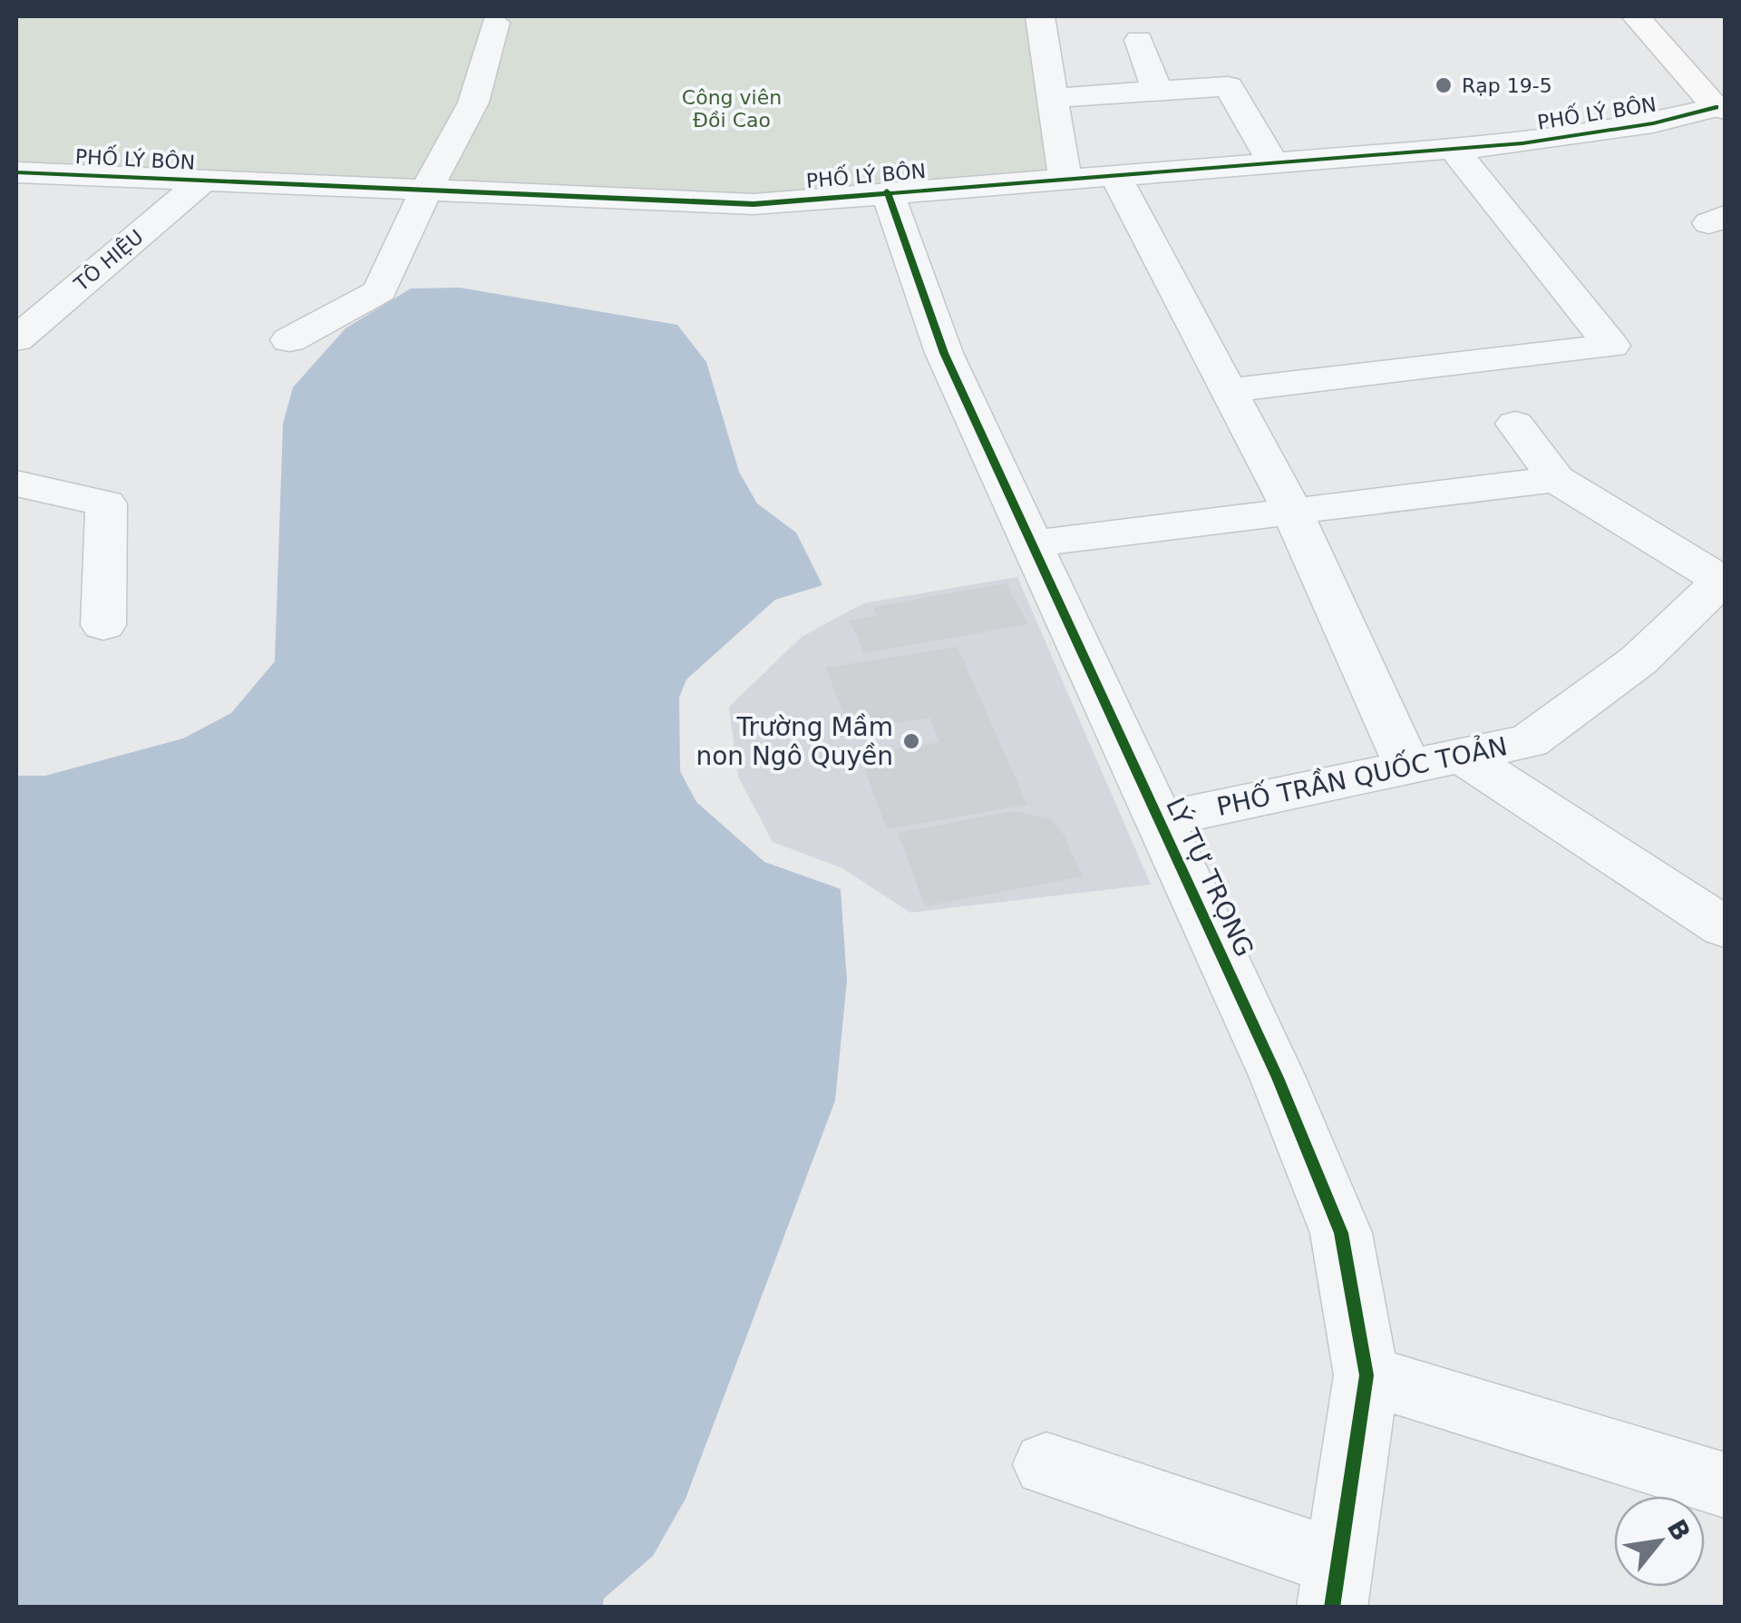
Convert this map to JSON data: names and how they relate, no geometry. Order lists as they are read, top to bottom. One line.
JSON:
{"streets":{"street":["PHỐ LÝ BÔN","TÔ HIỆU","PHỐ TRẦN QUỐC TOẢN","LÝ TỰ TRỌNG"]},"crossings":[["PHỐ LÝ BÔN","TÔ HIỆU"],["PHỐ LÝ BÔN","LÝ TỰ TRỌNG"],["PHỐ TRẦN QUỐC TOẢN","LÝ TỰ TRỌNG"]],"parks":["Công viên Đồi Cao"],"places":["Rạp 19-5","Trường Mầm non Ngô Quyền"],"north":"top right"}
